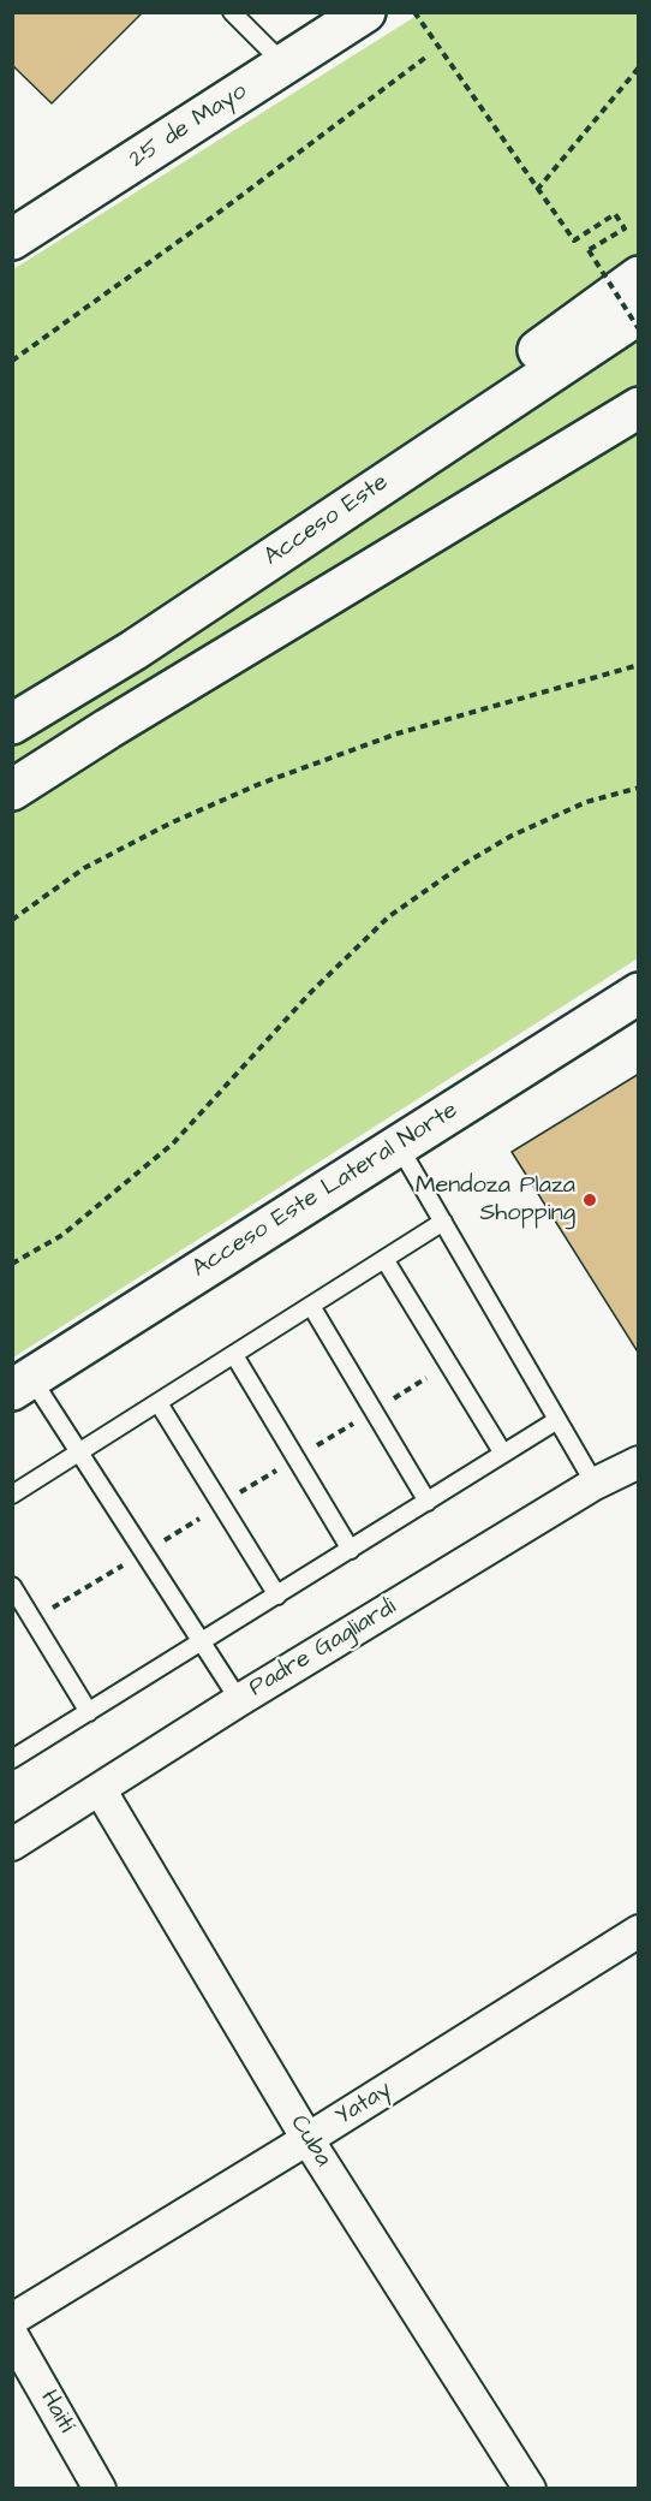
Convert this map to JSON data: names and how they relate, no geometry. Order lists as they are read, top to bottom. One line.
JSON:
{"streets":{"main road":["25 de Mayo","Acceso Este","Acceso Este Lateral Norte"],"street":["Padre Gagliardi","Yatay","Cuba","Haití"]},"crossings":[["Padre Gagliardi","Cuba"],["Yatay","Cuba"]],"places":["Mendoza Plaza Shopping"]}
